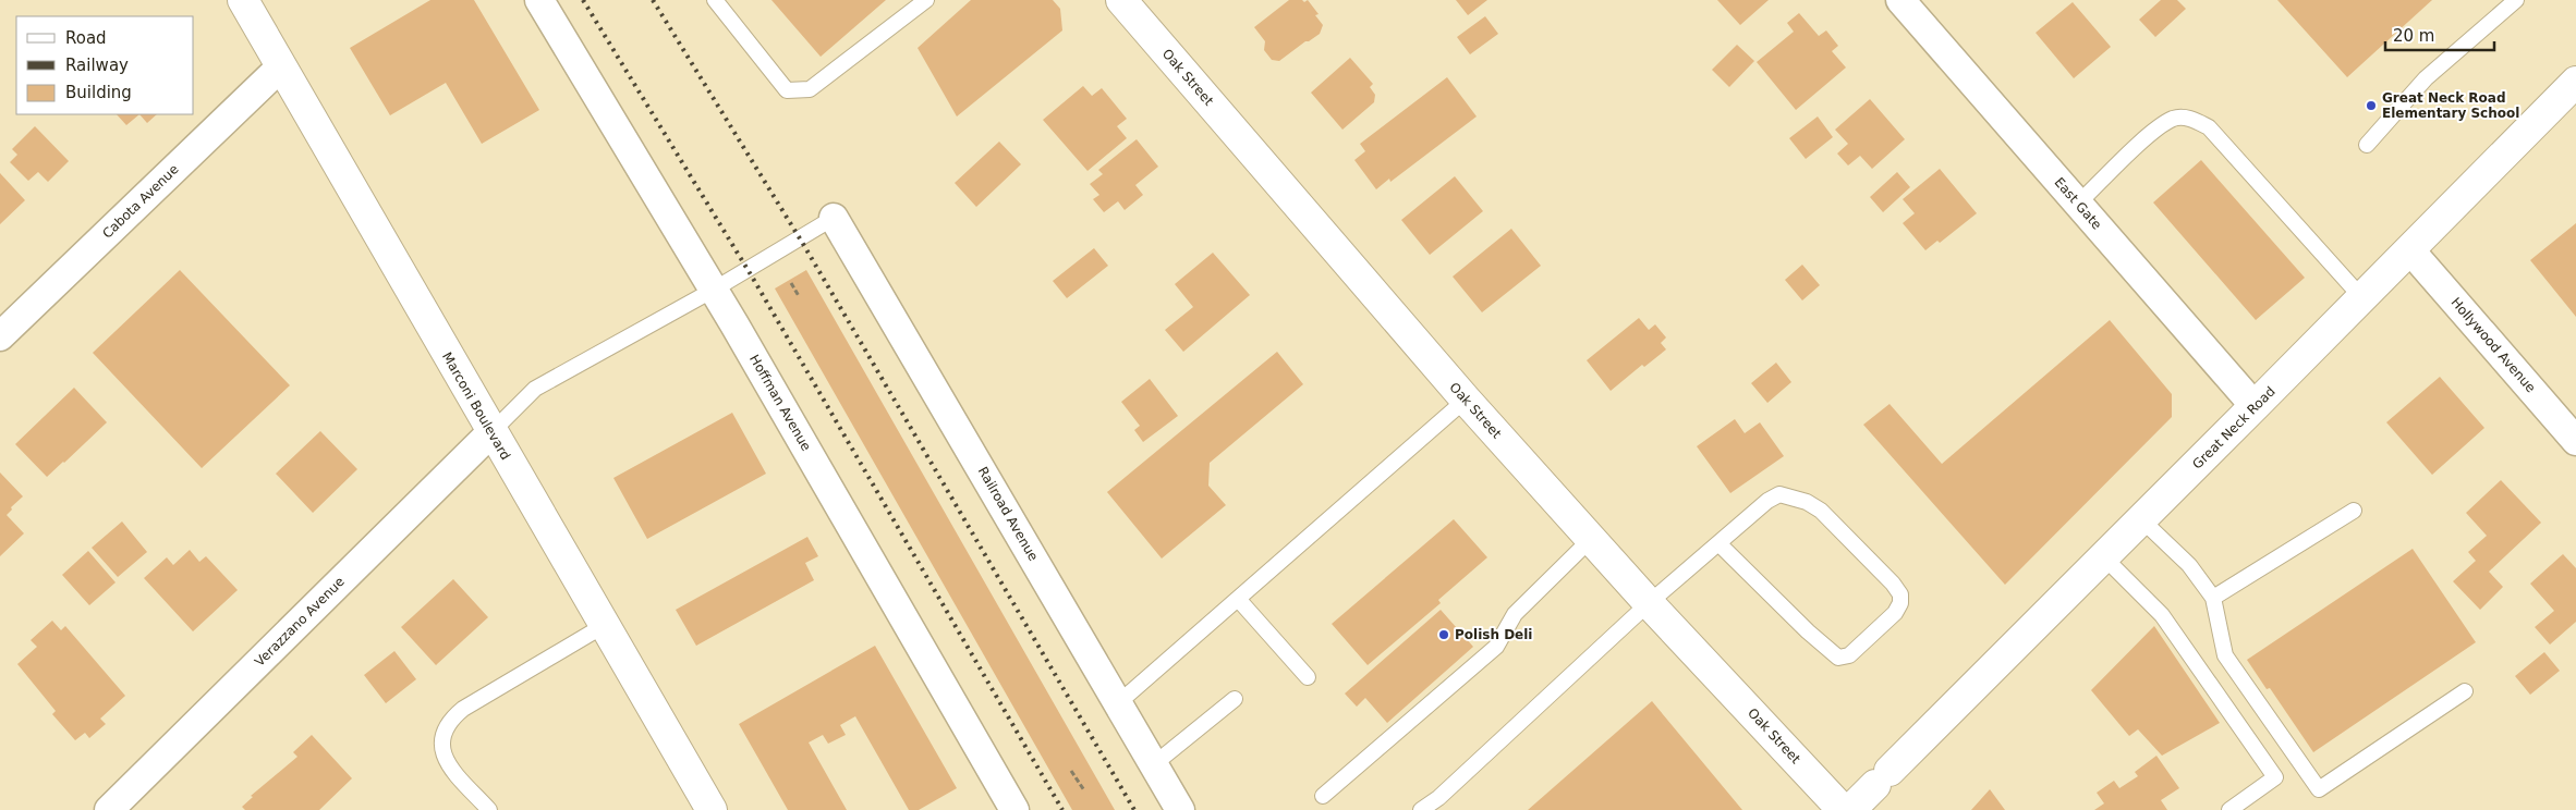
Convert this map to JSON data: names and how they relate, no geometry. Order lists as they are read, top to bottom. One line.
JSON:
{"streets":{"main road":["Oak Street","Marconi Boulevard","Great Neck Road"],"street":["Cabota Avenue","East Gate","Hollywood Avenue","Hoffman Avenue","Railroad Avenue","Verazzano Avenue"]},"crossings":[["Cabota Avenue","Marconi Boulevard"],["East Gate","Great Neck Road"],["Hollywood Avenue","Great Neck Road"],["Marconi Boulevard","Verazzano Avenue"]],"places":["Great Neck Road Elementary School","Polish Deli"],"legend":["Road","Railway","Building"],"scale_bar":"20 m"}
